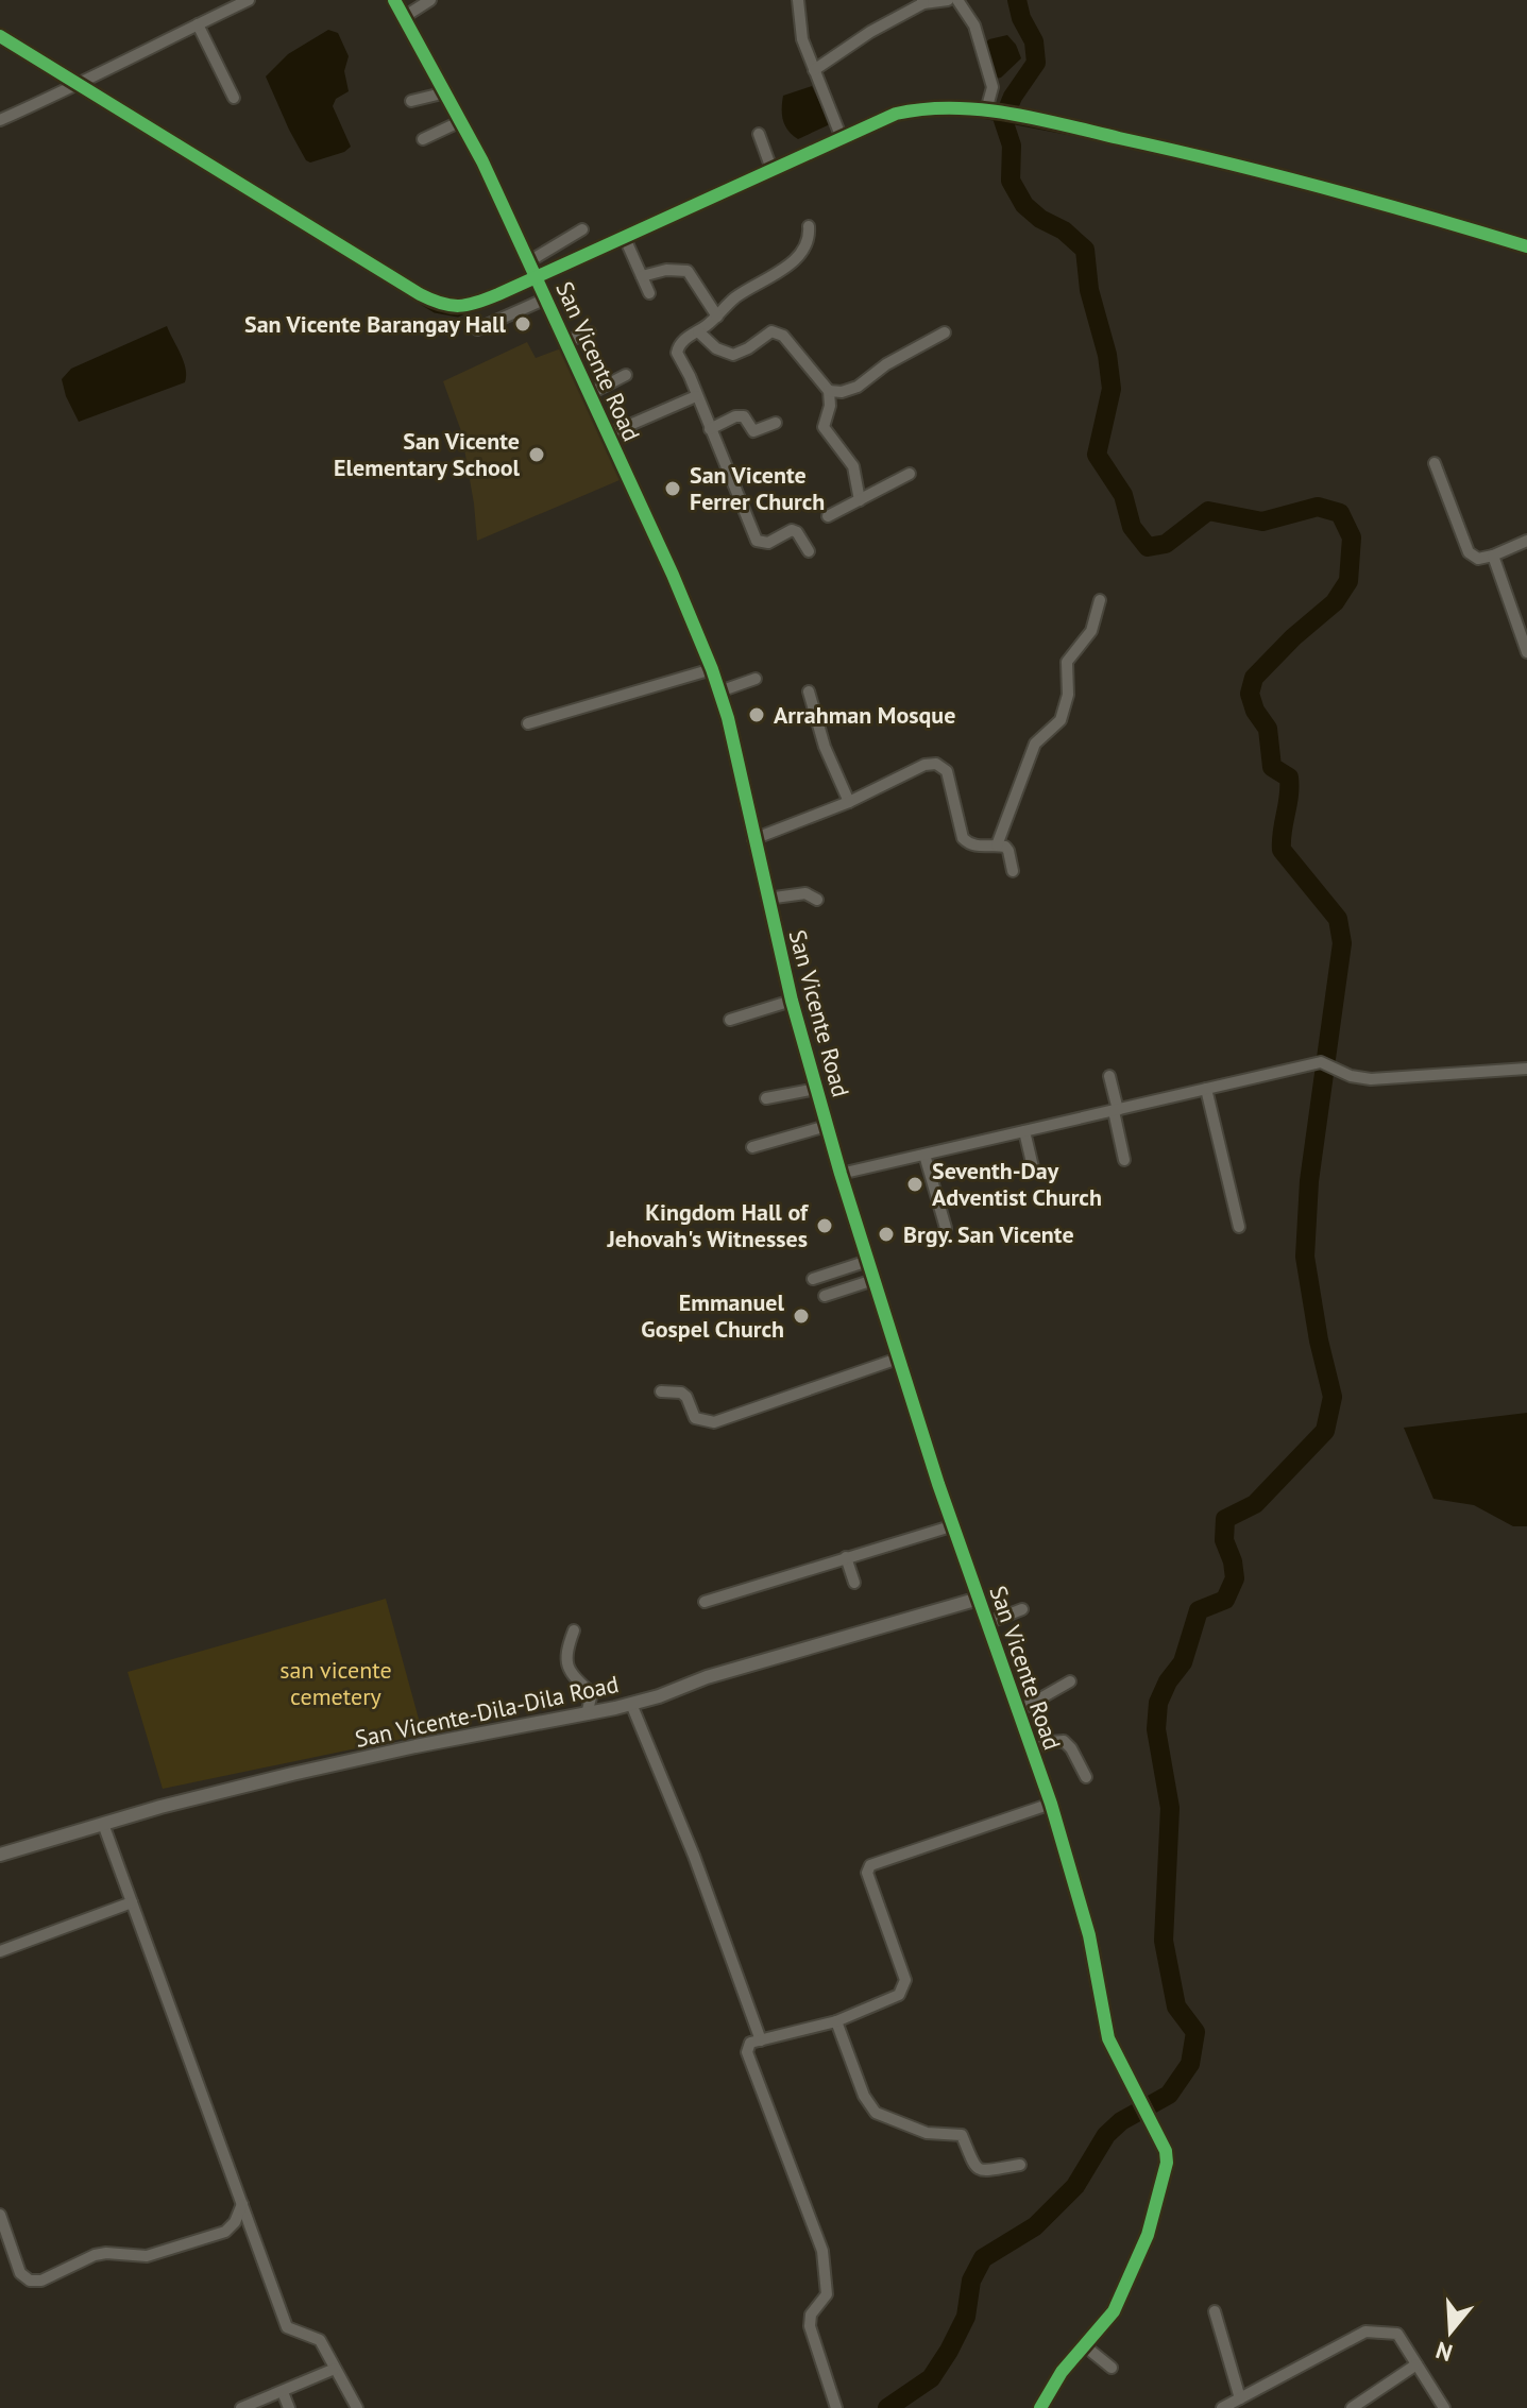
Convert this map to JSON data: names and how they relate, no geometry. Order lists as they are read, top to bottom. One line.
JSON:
{"streets":{"street":["San Vicente Road","San Vicente-Dila-Dila Road"]},"crossings":[["San Vicente Road","San Vicente-Dila-Dila Road"]],"parks":["san vicente cemetery"],"places":["San Vicente Barangay Hall","San Vicente Elementary School","San Vicente Ferrer Church","Arrahman Mosque","Seventh-Day Adventist Church","Kingdom Hall of Jehovah's Witnesses","Brgy. San Vicente","Emmanuel Gospel Church"],"north":"bottom"}
